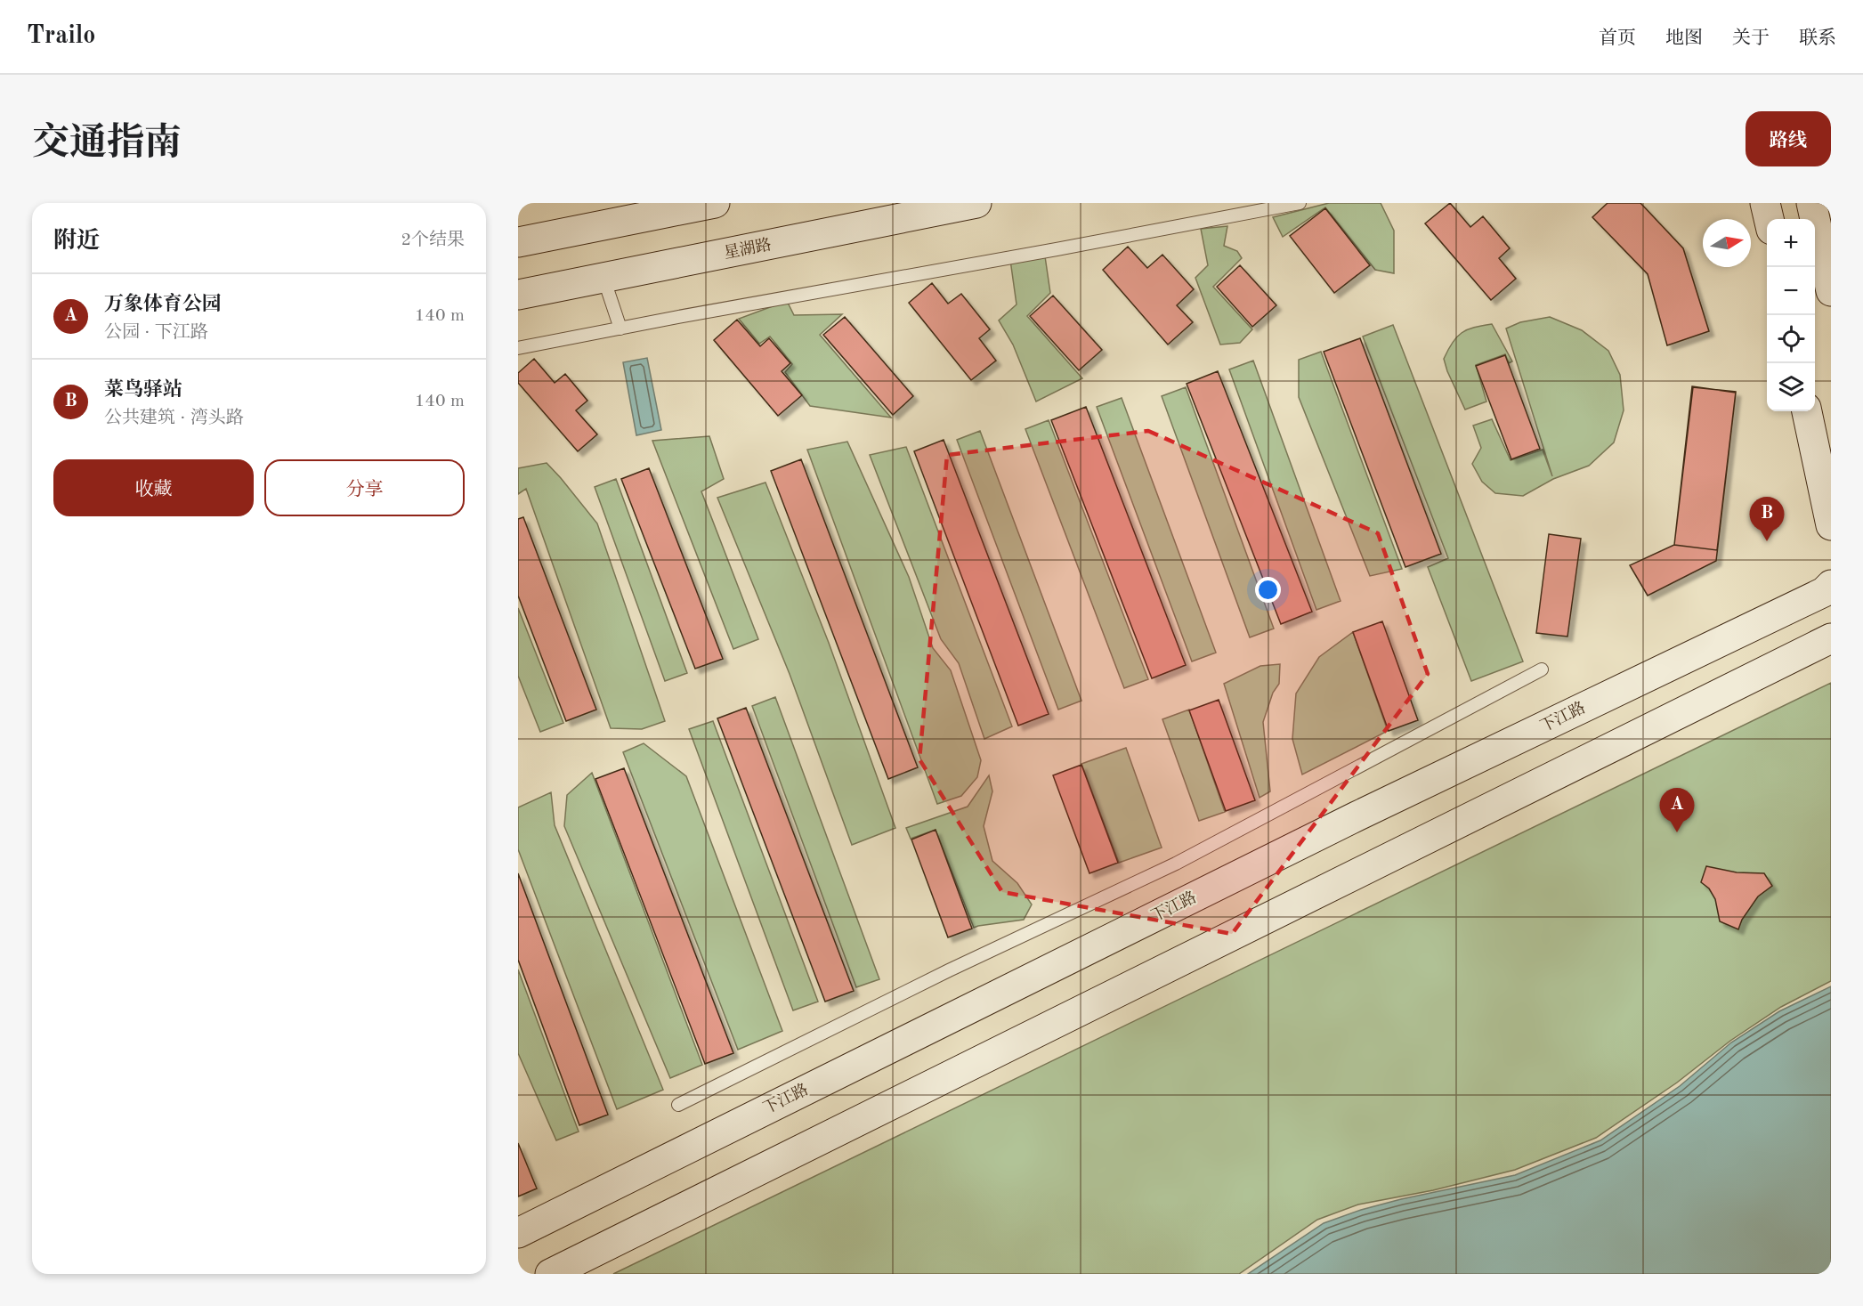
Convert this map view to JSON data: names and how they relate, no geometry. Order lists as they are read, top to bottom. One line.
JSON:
{"streets":{"main road":["星湖路","下江路"]},"north":"right","page":{"header":"Trailo","nav":["首页","地图","关于","联系"],"title":"交通指南","buttons":["路线",["收藏","分享"]],"heading":["附近","2个结果"],"map_buttons":["+","−"],"list":[{"mark":"A","name":"万象体育公园","note":"公园 · 下江路","value":"140 m"},{"mark":"B","name":"菜鸟驿站","note":"公共建筑 · 湾头路","value":"140 m"}],"pins":["B","A"]}}
